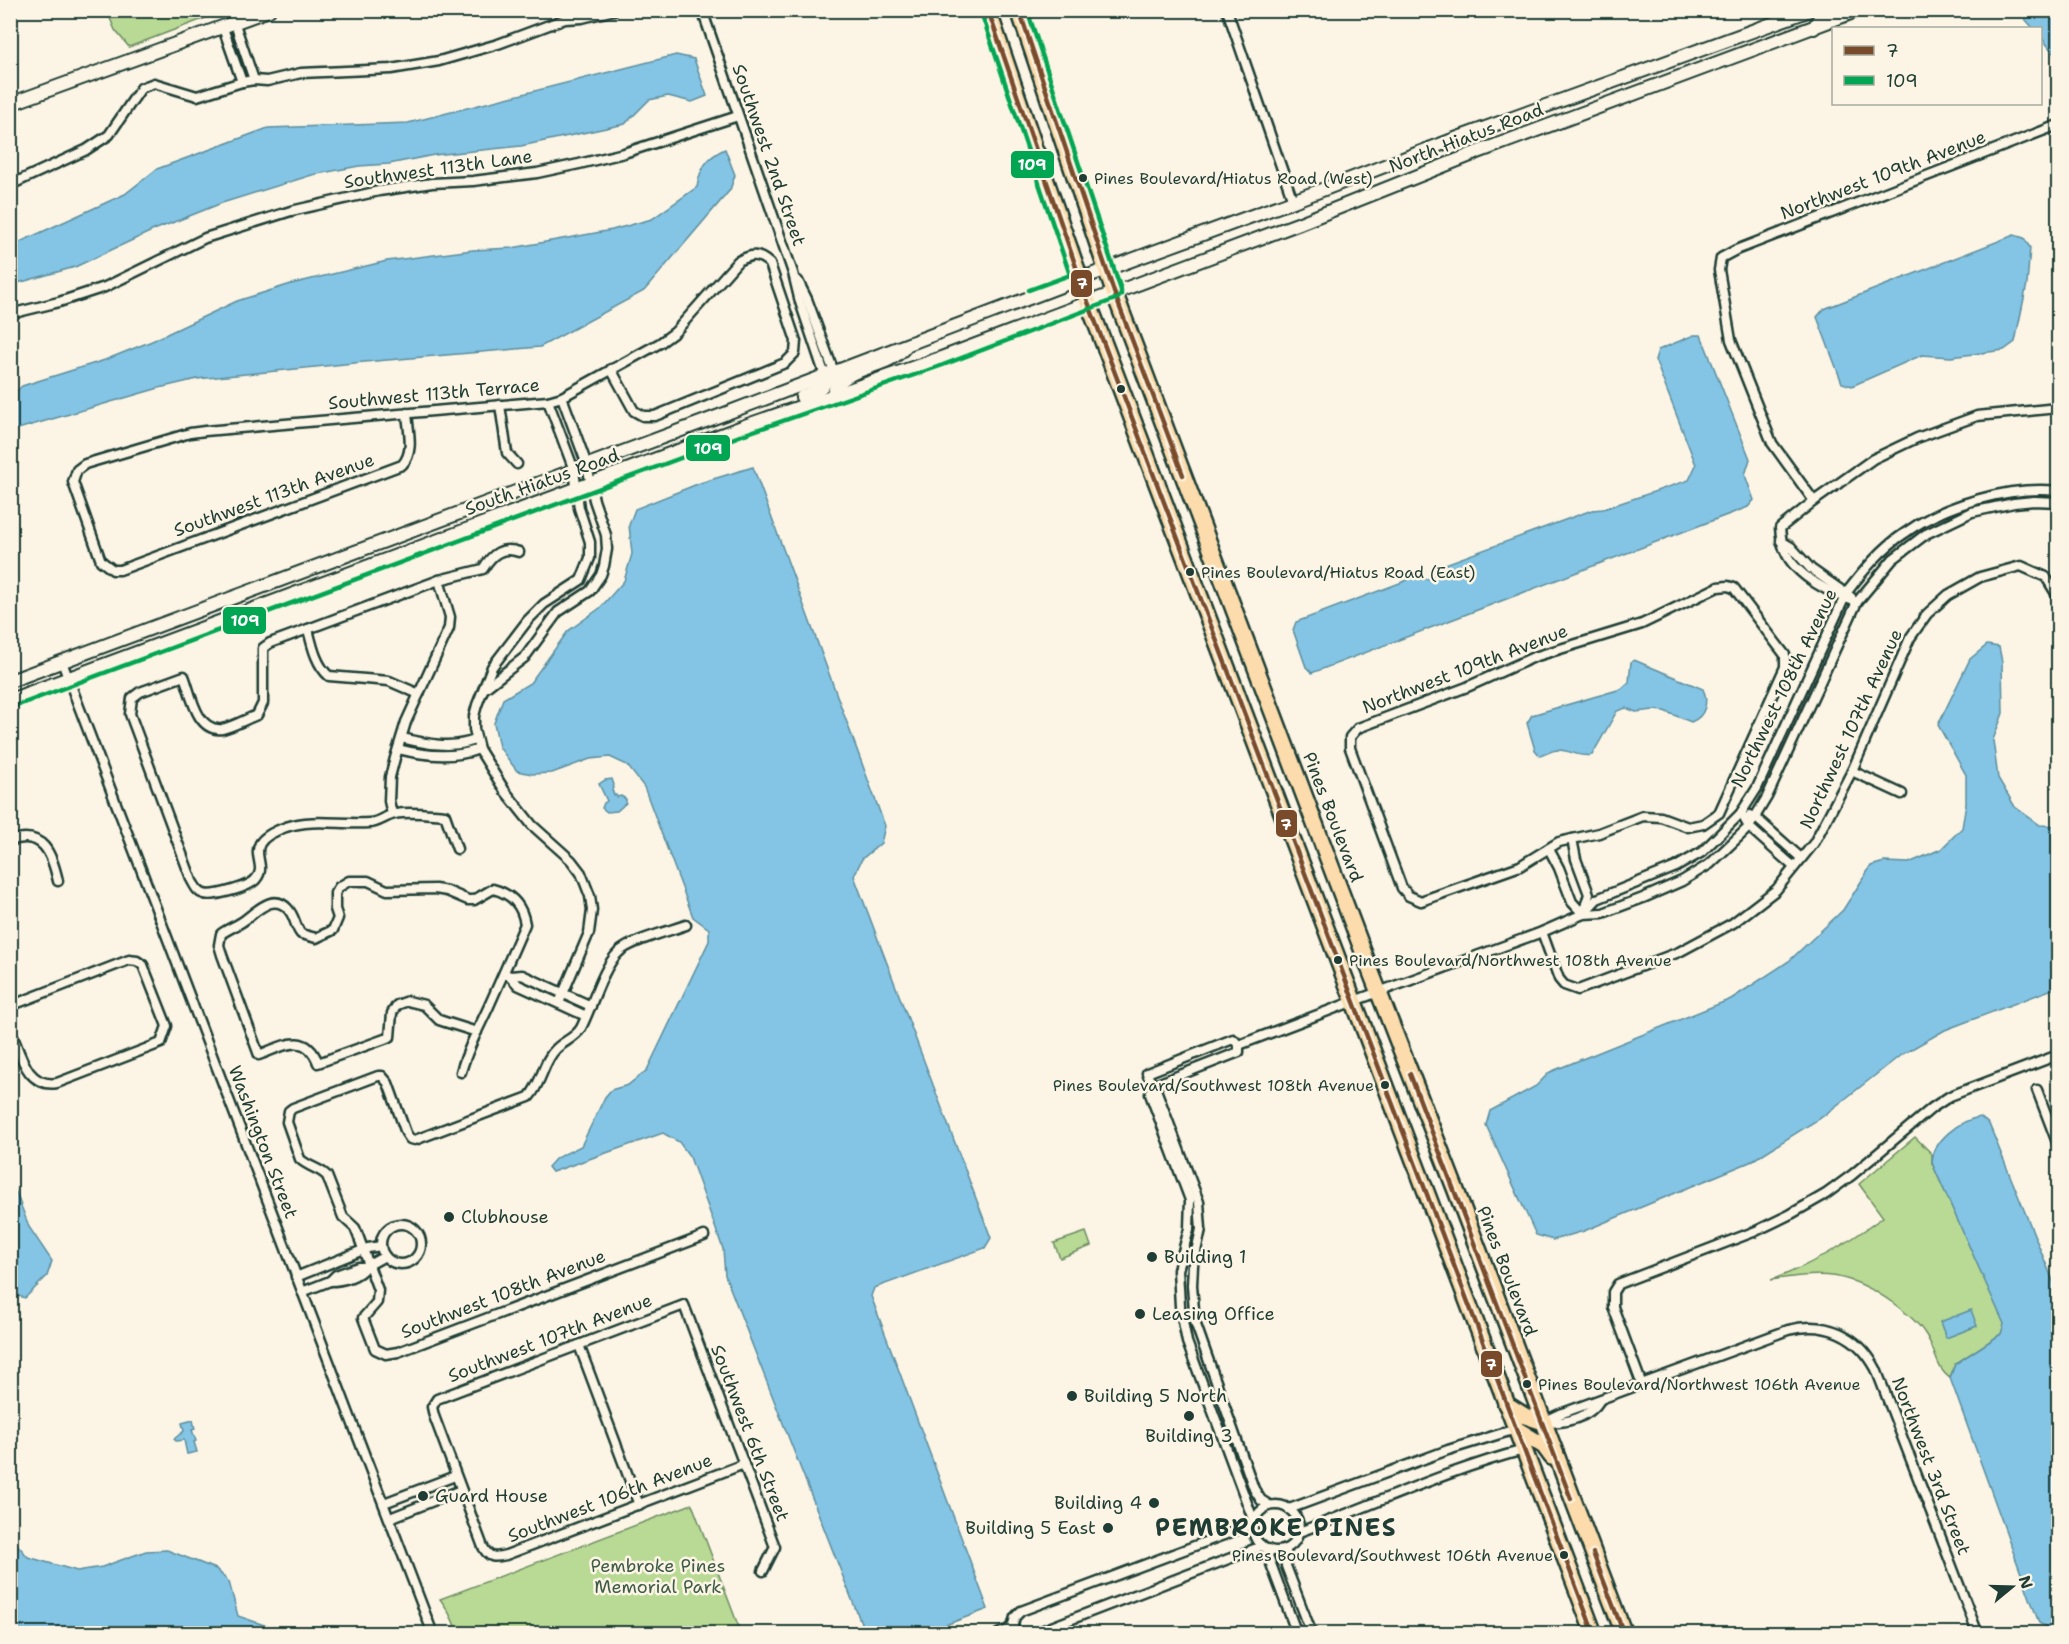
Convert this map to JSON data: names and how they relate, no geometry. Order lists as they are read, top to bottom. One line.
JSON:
{"streets":{"highway":["Pines Boulevard"],"main road":["North Hiatus Road","South Hiatus Road"],"street":["Southwest 2nd Street","Southwest 113th Lane","Northwest 109th Avenue","Southwest 113th Terrace","Southwest 113th Avenue","Northwest 108th Avenue","Northwest 107th Avenue","Washington Street","Southwest 108th Avenue","Southwest 107th Avenue","Southwest 6th Street","Northwest 3rd Street","Southwest 106th Avenue"]},"crossings":[["North Hiatus Road","South Hiatus Road"],["North Hiatus Road","Pines Boulevard"],["Southwest 2nd Street","Southwest 113th Lane"],["Southwest 2nd Street","South Hiatus Road"],["Southwest 113th Terrace","Southwest 113th Avenue"],["South Hiatus Road","Washington Street"],["Northwest 108th Avenue","Northwest 107th Avenue"],["Northwest 108th Avenue","Pines Boulevard"],["Southwest 107th Avenue","Southwest 6th Street"],["Southwest 6th Street","Southwest 106th Avenue"]],"districts":["PEMBROKE PINES"],"parks":["Pembroke Pines Memorial Park"],"places":["Pines Boulevard/Hiatus Road (West)","Pines Boulevard/Hiatus Road (East)","Pines Boulevard/Northwest 108th Avenue","Pines Boulevard/Southwest 108th Avenue","Clubhouse","Building 1","Leasing Office","Pines Boulevard/Northwest 106th Avenue","Building 5 North","Building 3","Guard House","Building 4","Building 5 East","Pines Boulevard/Southwest 106th Avenue"],"lines":["transit line 7","transit line 109"],"legend":["7","109"],"north":"right"}
